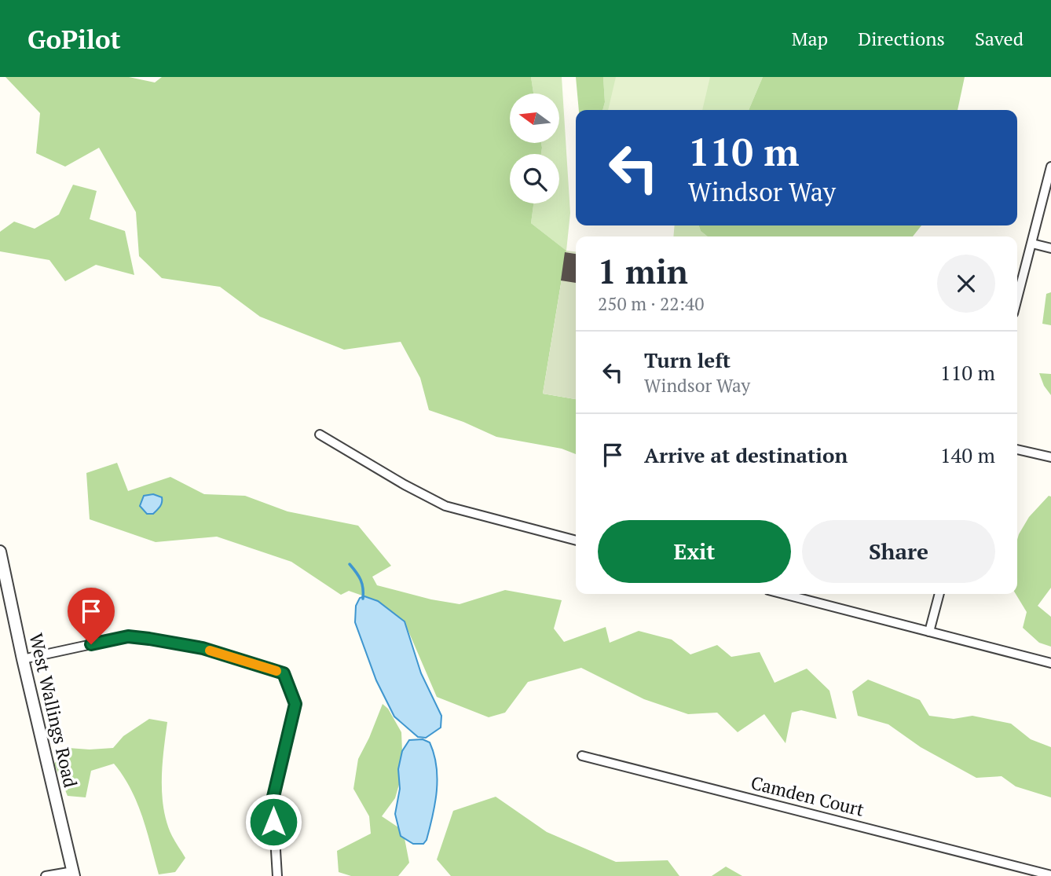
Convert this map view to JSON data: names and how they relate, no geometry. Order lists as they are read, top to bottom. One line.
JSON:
{"streets":{"street":["West Wallings Road","Camden Court"]},"north":"left","page":{"header":"GoPilot","nav":["Map","Directions","Saved"],"turn":["110 m","Windsor Way"],"heading":["1 min","250 m · 22:40"],"list":[{"name":"Turn left","note":"Windsor Way","value":"110 m"},{"name":"Arrive at destination","value":"140 m"}],"buttons":["Exit","Share"]}}
